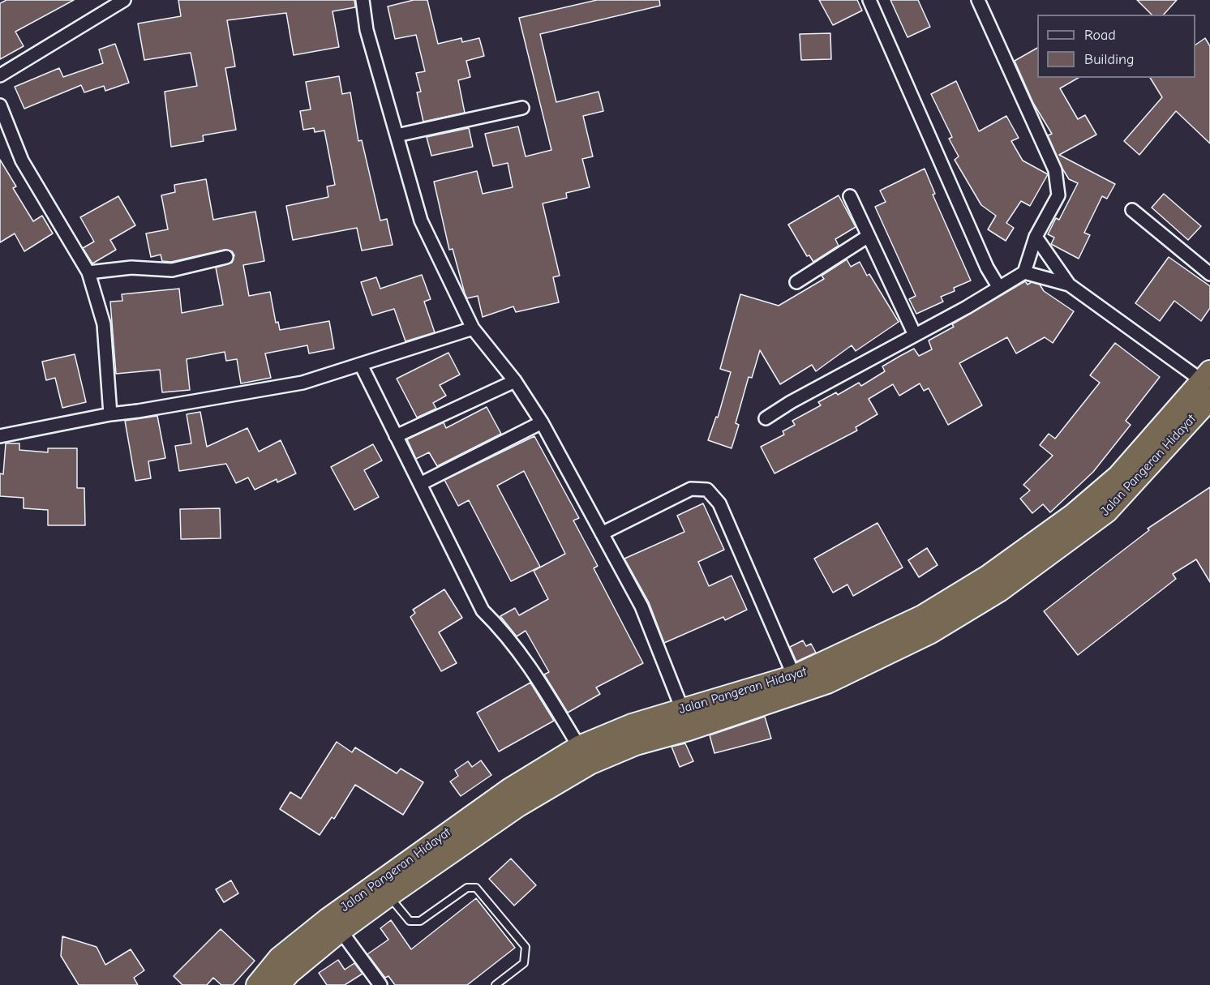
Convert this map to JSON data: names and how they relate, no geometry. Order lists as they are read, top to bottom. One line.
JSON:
{"streets":{"highway":["Jalan Pangeran Hidayat"]},"legend":["Road","Building"]}
